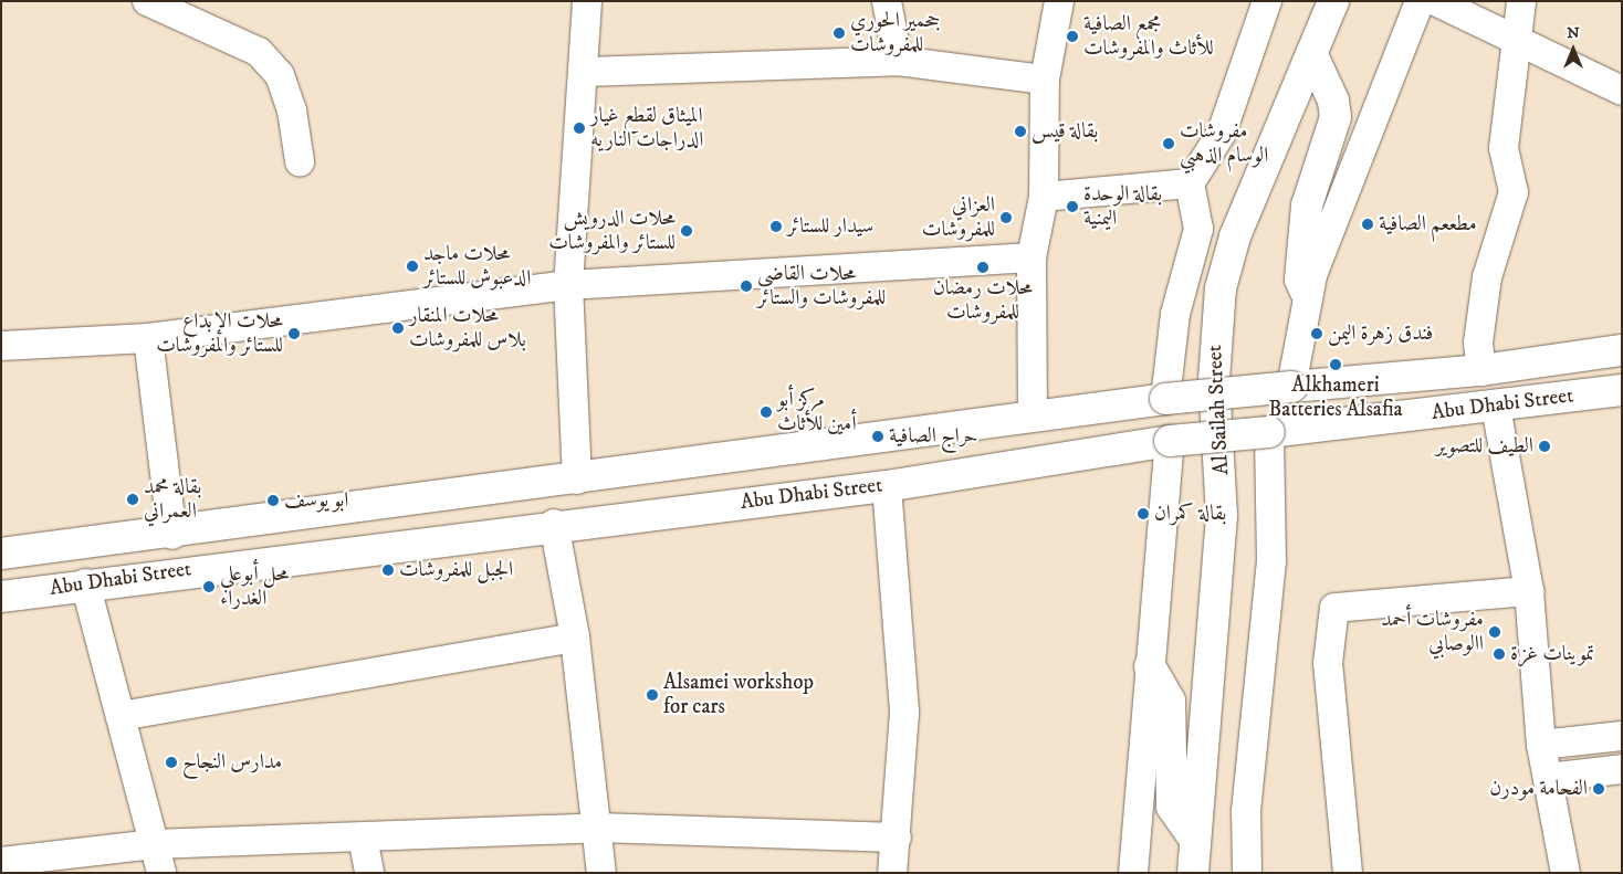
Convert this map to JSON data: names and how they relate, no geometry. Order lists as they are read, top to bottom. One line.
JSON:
{"streets":{"main road":["Abu Dhabi Street","Al Sailah Street"]},"places":["جحمير الحوري للمفروشات","مجمع الصافية للأثاث والمفروشات","الميثاق لقطع غيار الدراجات الناريه","بقالة قيس","مفروشات الوسام الذهبي","بقالة الوحدة اليمنية","العزاني للمفروشات","مطععم الصافية","سيدار للستائر","محلات الدرويش للستائر والمفروشات","محلات ماجد الدعبوش للستائر","محلات رمضان للمفروشات","محلات القاضي للمفروشات والستائر","محلات المنقار بلاس للمفروشات","محلات الإبداع للستائر والمفروشات","فندق زهرة اليمن","Alkhameri Batteries Alsafia","مركز أبو أمين للأثاث","حراج الصافية","الطيف للتصوير","بقالة محمد العمراني","ابو يوسف","بقالة كمران","الجبل للمفروشات","محل أبوعلي الغدراء","مفروشات أحمد االوصابي","تموينات غزة","Alsamei workshop for cars","مدارس النجاح","الفحامة مودرن"],"north":"top"}
